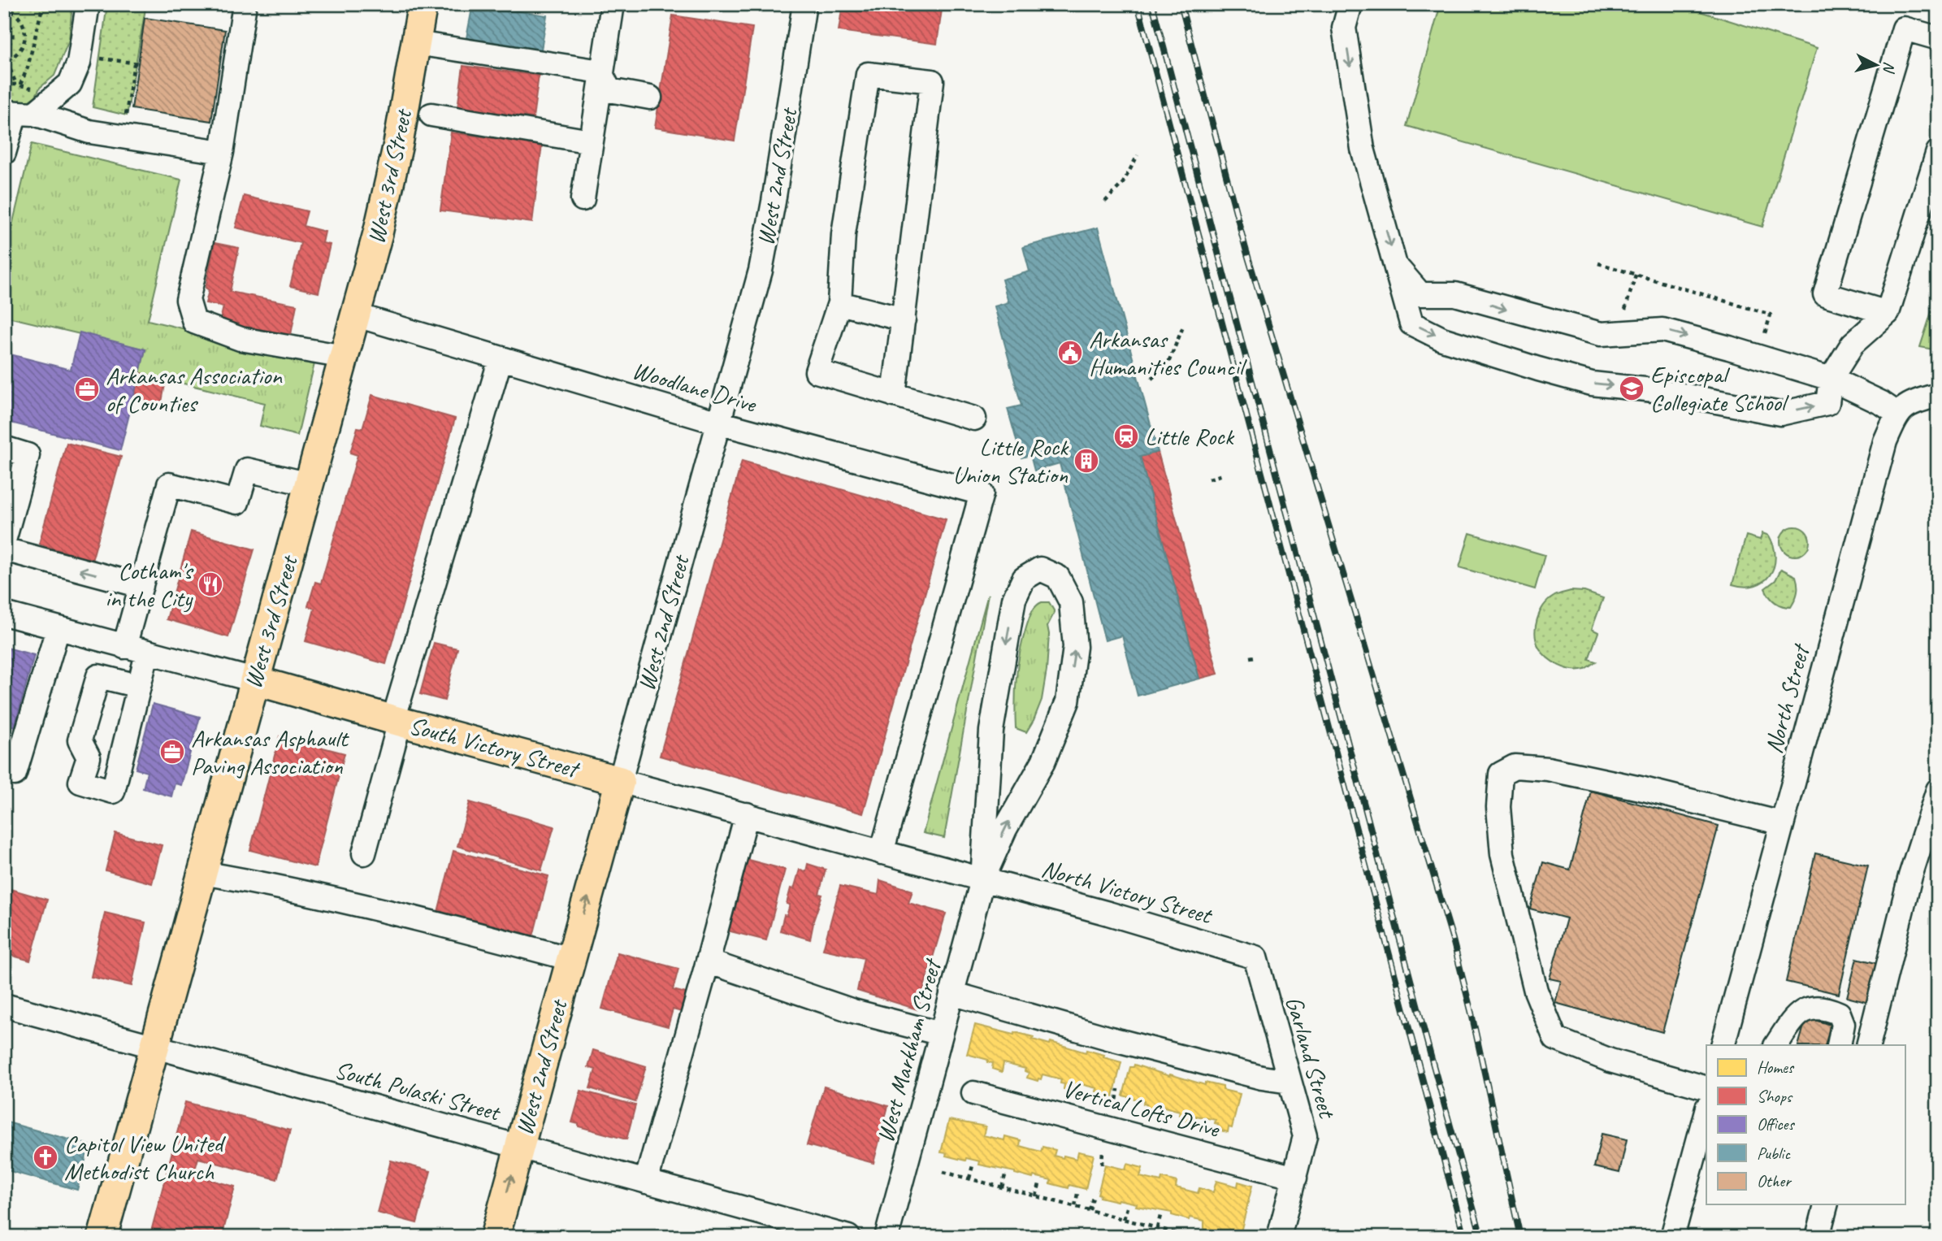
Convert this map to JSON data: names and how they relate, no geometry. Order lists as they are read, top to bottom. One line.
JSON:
{"streets":{"main road":["West 3rd Street","West 2nd Street","South Victory Street"],"street":["Woodlane Drive","North Street","North Victory Street","West Markham Street","Garland Street","South Pulaski Street","Vertical Lofts Drive"]},"crossings":[["West 3rd Street","Woodlane Drive"],["West 3rd Street","South Victory Street"],["West 3rd Street","South Pulaski Street"],["West 2nd Street","Woodlane Drive"],["West 2nd Street","South Victory Street"],["West 2nd Street","South Pulaski Street"],["Woodlane Drive","South Victory Street"],["South Victory Street","North Victory Street"],["South Victory Street","West Markham Street"],["North Victory Street","West Markham Street"],["North Victory Street","Garland Street"],["Garland Street","Vertical Lofts Drive"]],"places":{"public building":["Arkansas Humanities Council"],"school or university":["Episcopal Collegiate School"],"office":["Arkansas Association of Counties","Arkansas Asphault Paving Association"],"station":["Little Rock"],"building":["Little Rock Union Station"],"restaurant":["Cotham's in the City"],"church":["Capitol View United Methodist Church"]},"legend":["Homes","Shops","Offices","Public","Other"],"north":"right"}
